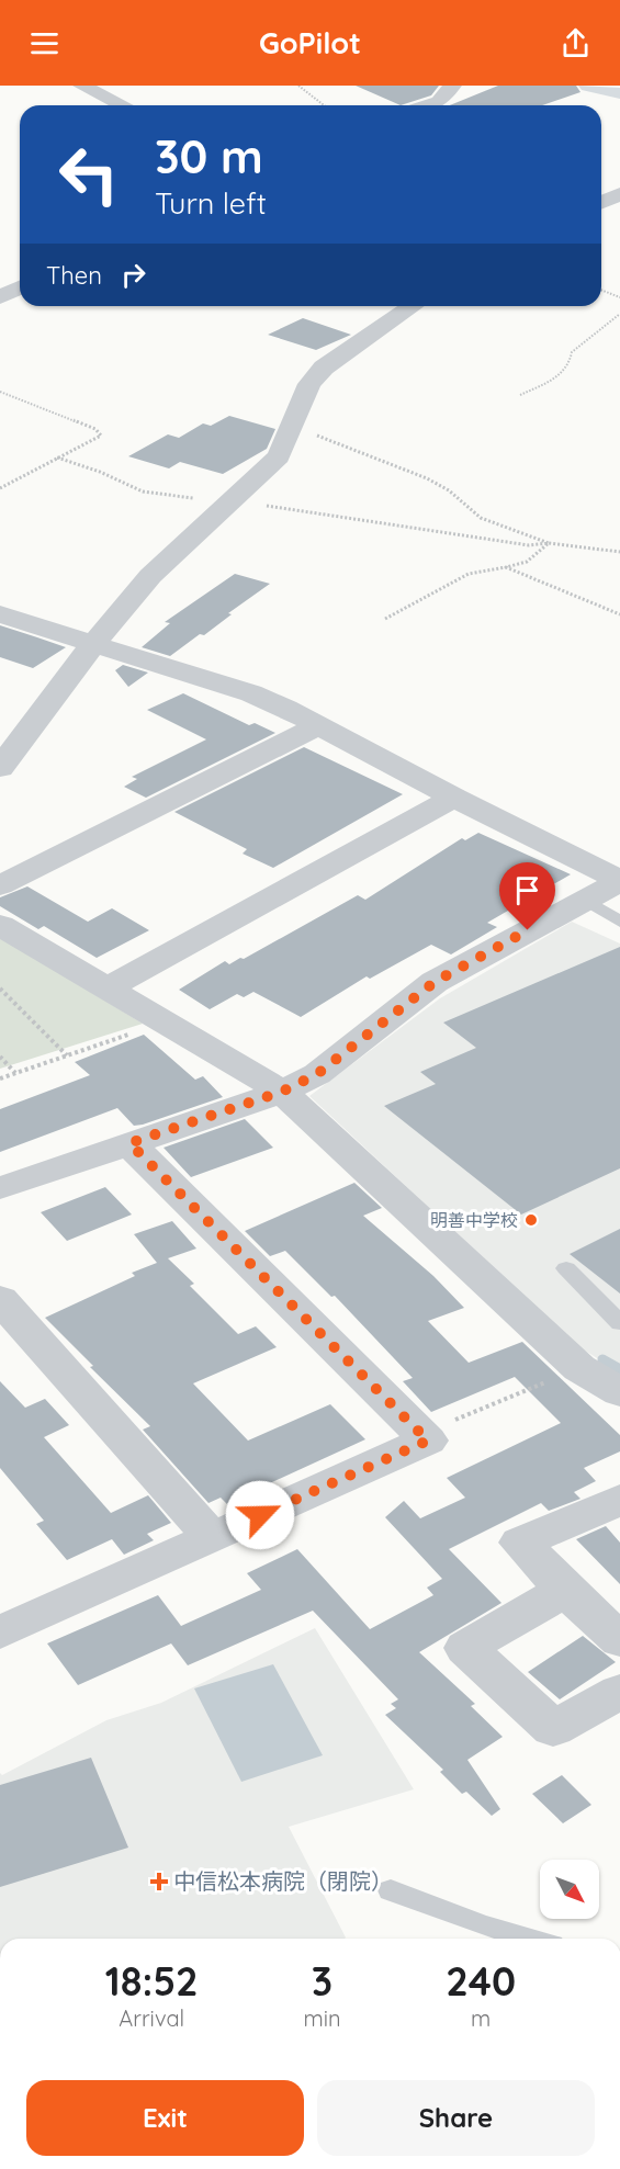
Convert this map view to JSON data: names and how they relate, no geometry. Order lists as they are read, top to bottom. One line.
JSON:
{"places":{"other":["明善中学校"],"health":["中信松本病院（閉院）"]},"north":"bottom right","page":{"header":"GoPilot","turn":["30 m","Turn left"],"then":"Then","eta":["18:52","Arrival","3","min","240","m"],"buttons":["Exit","Share"]}}
